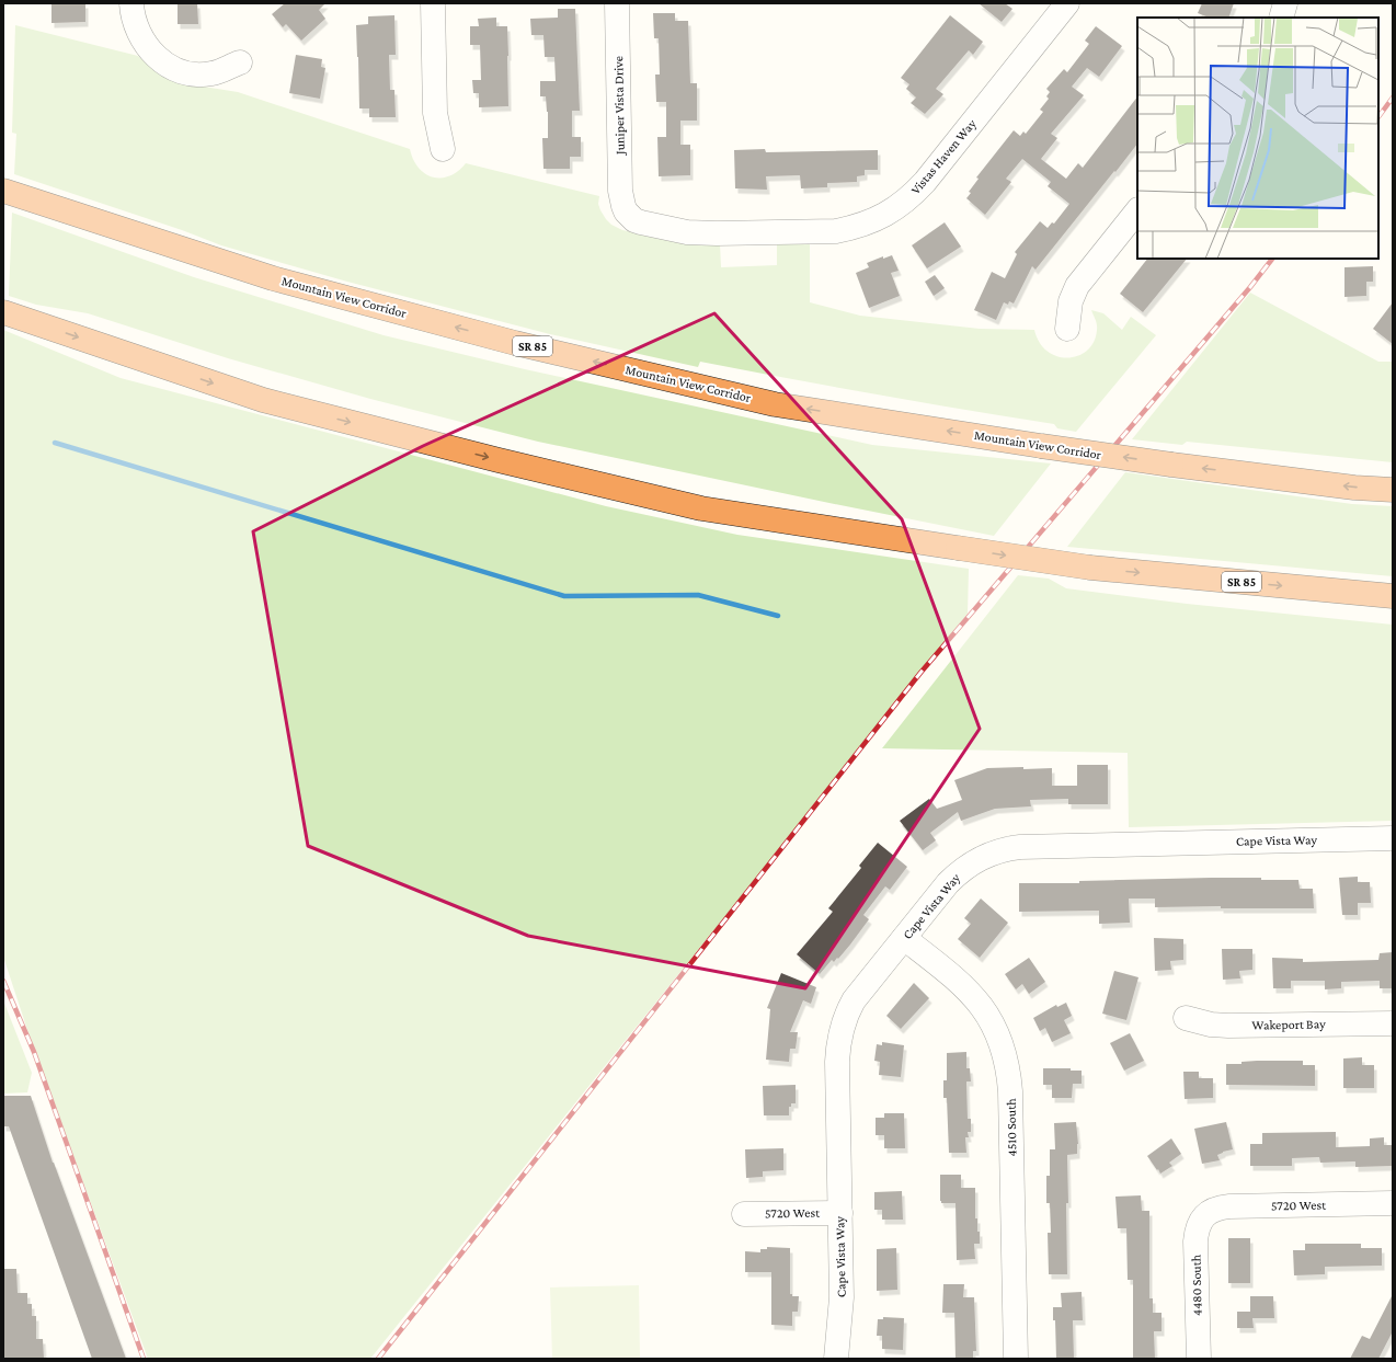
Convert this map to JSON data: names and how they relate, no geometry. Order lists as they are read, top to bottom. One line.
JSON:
{"streets":{"highway":["Mountain View Corridor","SR 85"],"street":["Juniper Vista Drive","Vistas Haven Way","Cape Vista Way","Wakeport Bay","4510 South","5720 West","4480 South"]},"crossings":[["Juniper Vista Drive","Vistas Haven Way"],["Cape Vista Way","4510 South"],["Cape Vista Way","5720 West"],["5720 West","4480 South"]]}
